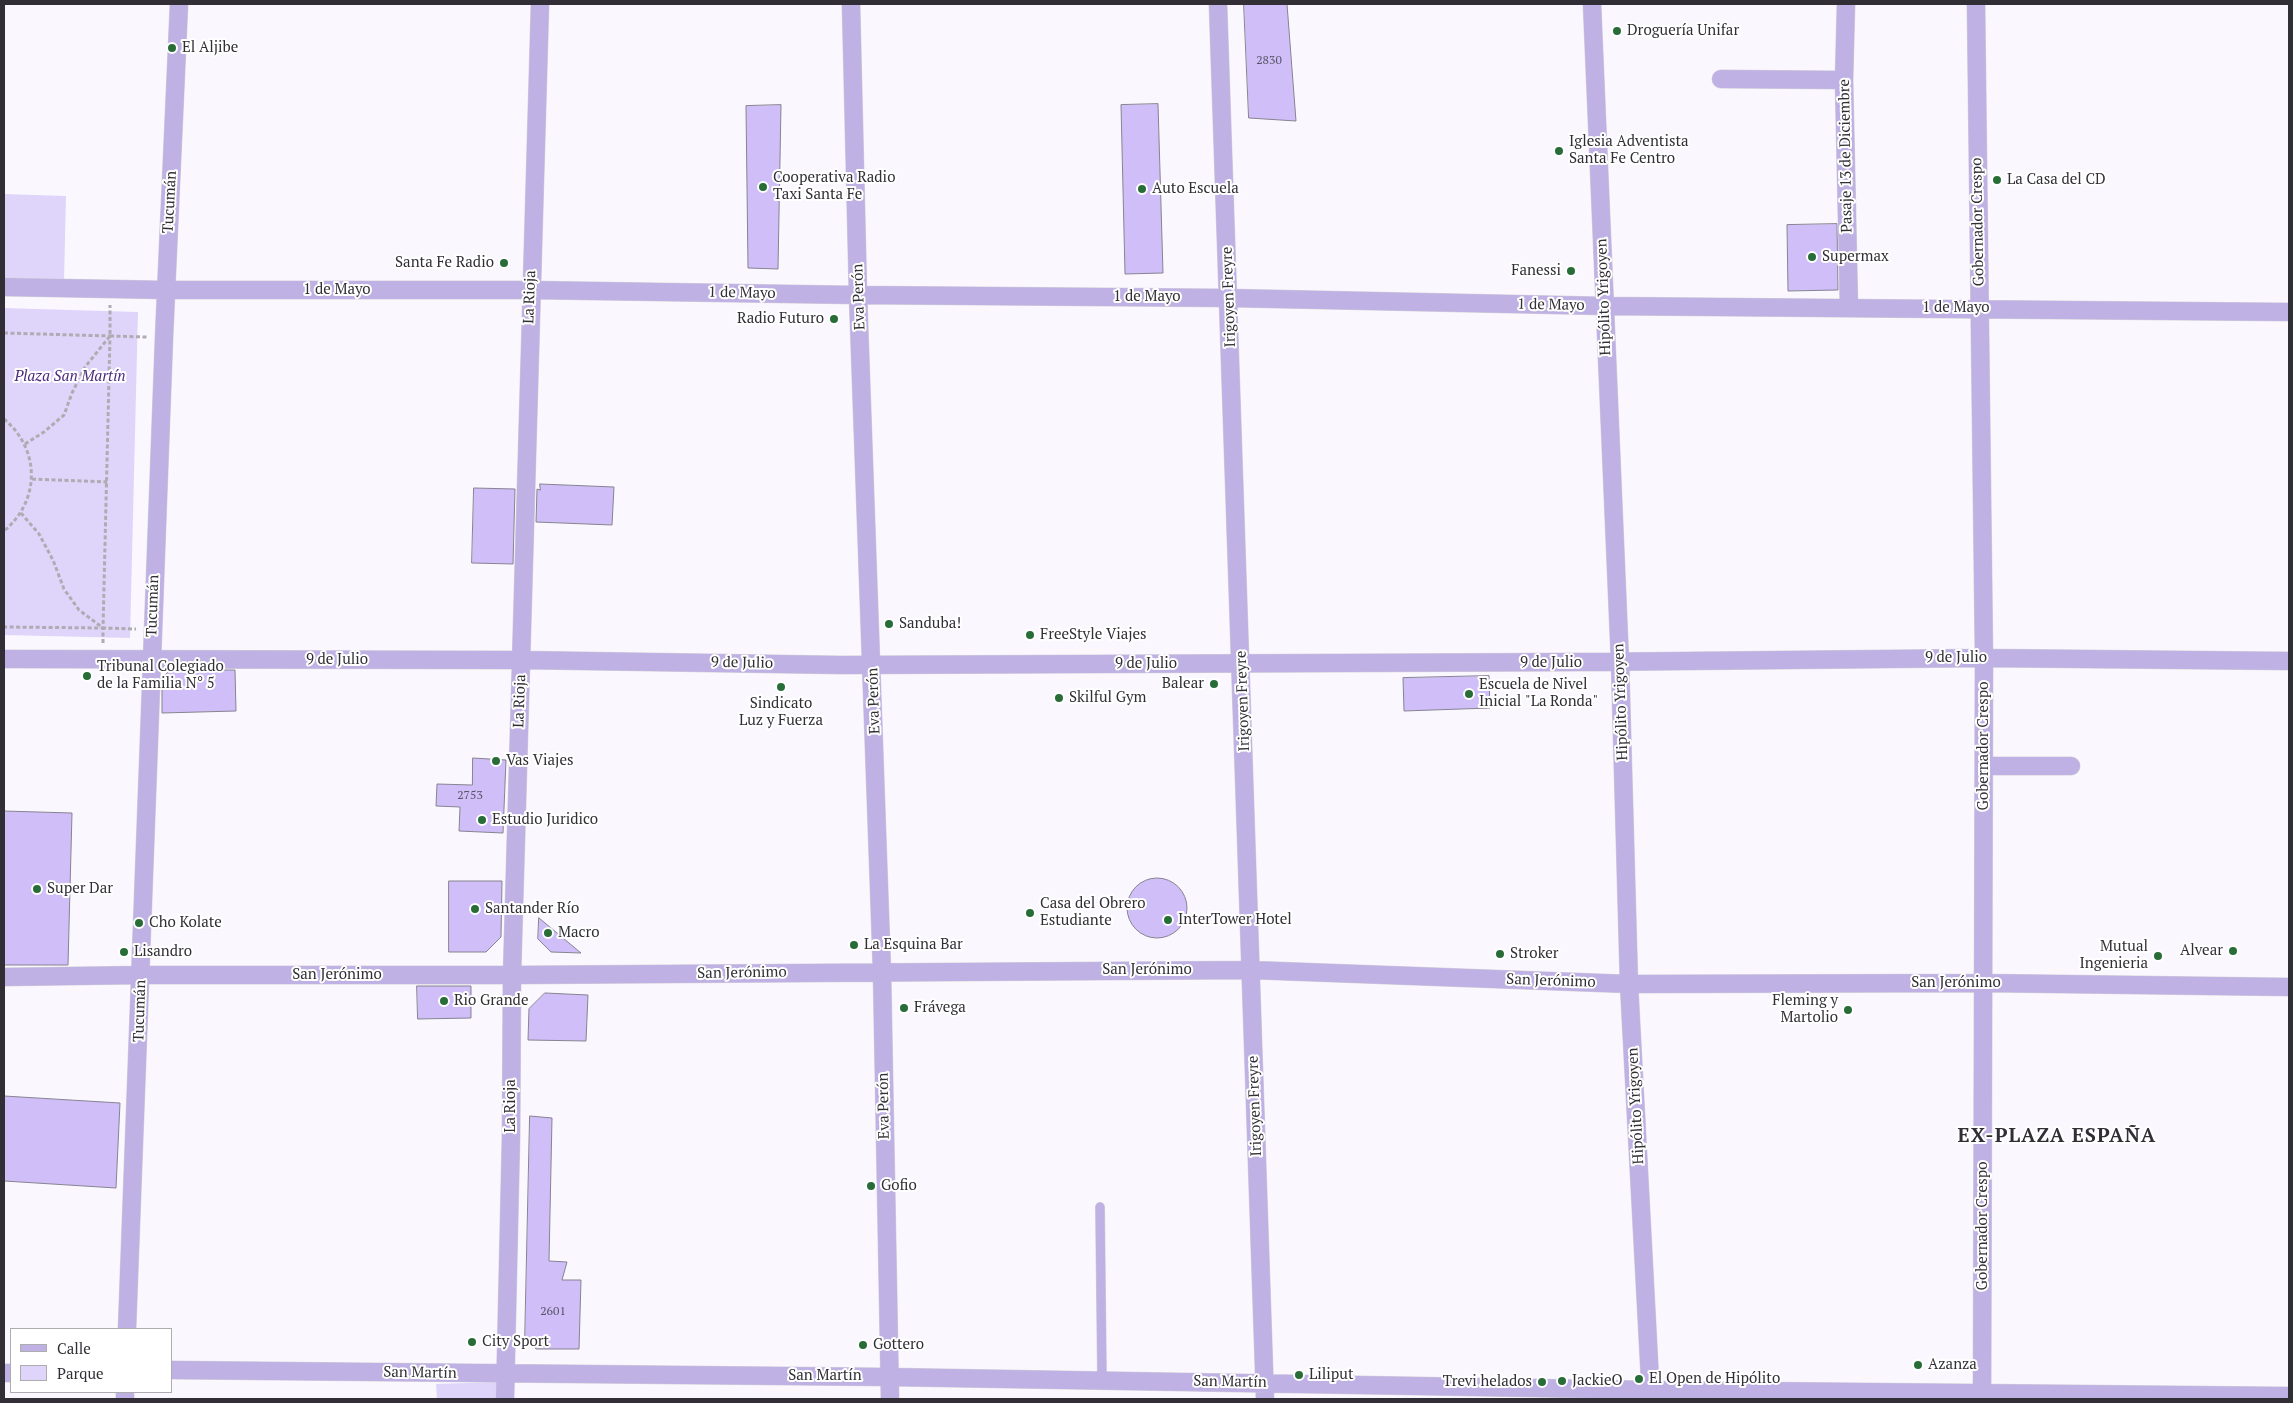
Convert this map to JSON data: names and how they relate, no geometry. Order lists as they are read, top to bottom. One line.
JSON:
{"streets":{"street":["Pasaje 13 de Diciembre","Tucumán","Gobernador Crespo","1 de Mayo","La Rioja","Eva Perón","Irigoyen Freyre","Hipólito Yrigoyen","9 de Julio","San Jerónimo","San Martín"]},"crossings":[["Pasaje 13 de Diciembre","1 de Mayo"],["Tucumán","1 de Mayo"],["Tucumán","9 de Julio"],["Tucumán","San Jerónimo"],["Gobernador Crespo","1 de Mayo"],["Gobernador Crespo","9 de Julio"],["Gobernador Crespo","San Jerónimo"],["Gobernador Crespo","San Martín"],["1 de Mayo","La Rioja"],["1 de Mayo","Eva Perón"],["1 de Mayo","Irigoyen Freyre"],["1 de Mayo","Hipólito Yrigoyen"],["La Rioja","9 de Julio"],["La Rioja","San Jerónimo"],["La Rioja","San Martín"],["Eva Perón","9 de Julio"],["Eva Perón","San Jerónimo"],["Eva Perón","San Martín"],["Irigoyen Freyre","9 de Julio"],["Irigoyen Freyre","San Jerónimo"],["Irigoyen Freyre","San Martín"],["Hipólito Yrigoyen","9 de Julio"],["Hipólito Yrigoyen","San Jerónimo"],["Hipólito Yrigoyen","San Martín"]],"districts":["EX-PLAZA ESPAÑA"],"parks":["Plaza San Martín"],"places":["Droguería Unifar","El Aljibe","Iglesia Adventista Santa Fe Centro","La Casa del CD","Cooperativa Radio Taxi Santa Fe","Auto Escuela","Supermax","Santa Fe Radio","Fanessi","Radio Futuro","Sanduba!","FreeStyle Viajes","Tribunal Colegiado de la Familia N° 5","Balear","Sindicato Luz y Fuerza","Escuela de Nivel Inicial \"La Ronda\"","Skilful Gym","Vas Viajes","Estudio Juridico","Super Dar","Santander Río","Casa del Obrero Estudiante","InterTower Hotel","Cho Kolate","Macro","La Esquina Bar","Alvear","Lisandro","Stroker","Mutual Ingenieria","Rio Grande","Frávega","Fleming y Martolio","Gofio","City Sport","Gottero","Azanza","Liliput","El Open de Hipólito","JackieO","Trevi helados"],"house_numbers":["2830","2753","2601"],"legend":["Calle","Parque"]}
